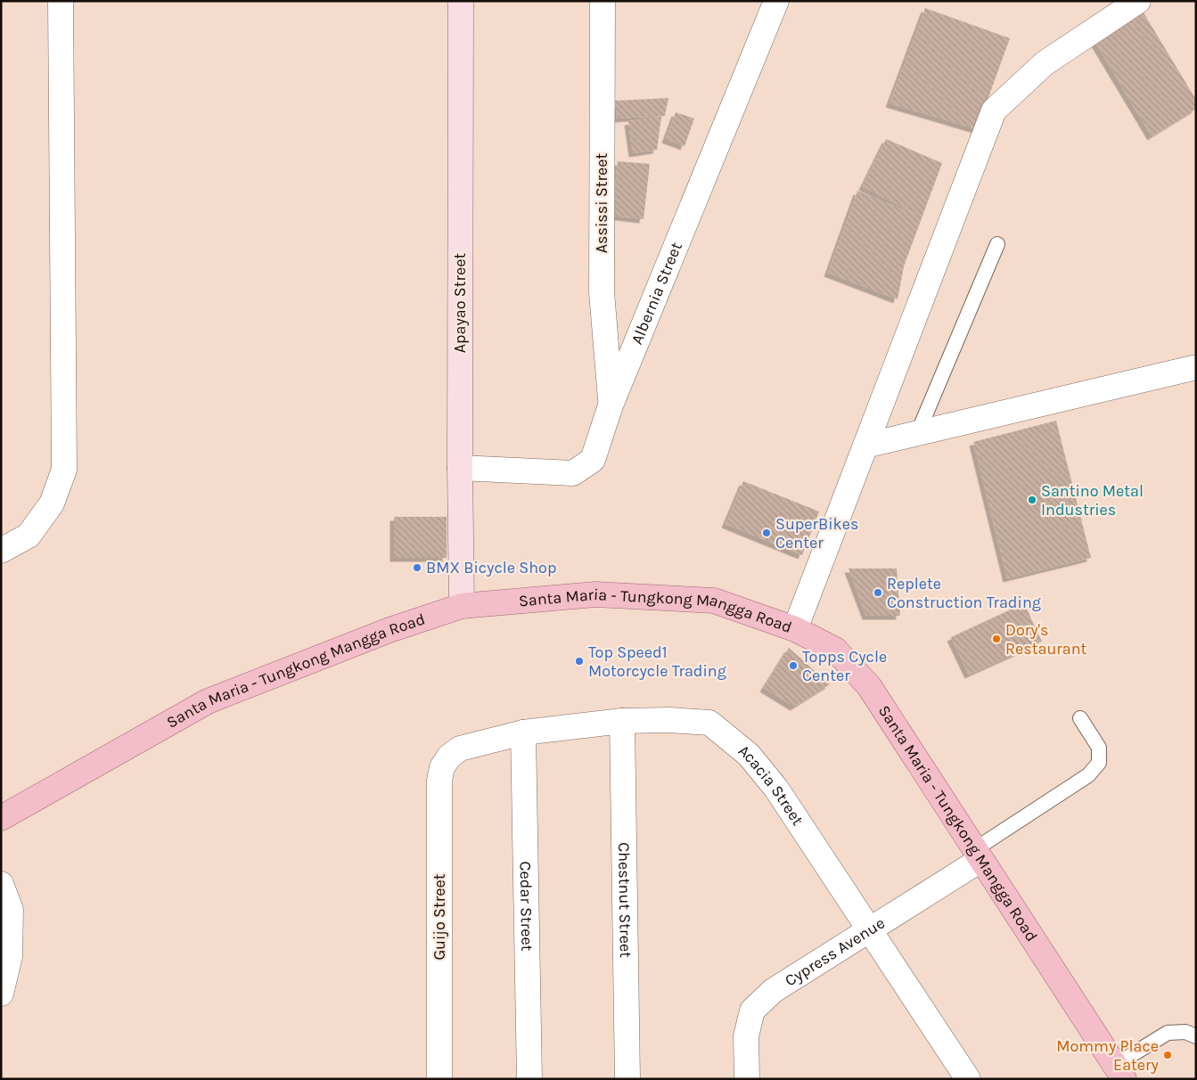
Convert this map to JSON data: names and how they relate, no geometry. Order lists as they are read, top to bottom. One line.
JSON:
{"streets":{"main road":["Santa Maria - Tungkong Mangga Road"],"street":["Assissi Street","Albernia Street","Apayao Street","Acacia Street","Chestnut Street","Cedar Street","Guijo Street","Cypress Avenue"]},"crossings":[["Assissi Street","Albernia Street"],["Albernia Street","Apayao Street"],["Apayao Street","Santa Maria - Tungkong Mangga Road"],["Santa Maria - Tungkong Mangga Road","Cypress Avenue"],["Acacia Street","Chestnut Street"],["Acacia Street","Cedar Street"],["Acacia Street","Guijo Street"],["Acacia Street","Cypress Avenue"]],"places":["Santino Metal Industries","SuperBikes Center","BMX Bicycle Shop","Replete Construction Trading","Dory's Restaurant","Top Speed1 Motorcycle Trading","Topps Cycle Center","Mommy Place Eatery"]}
